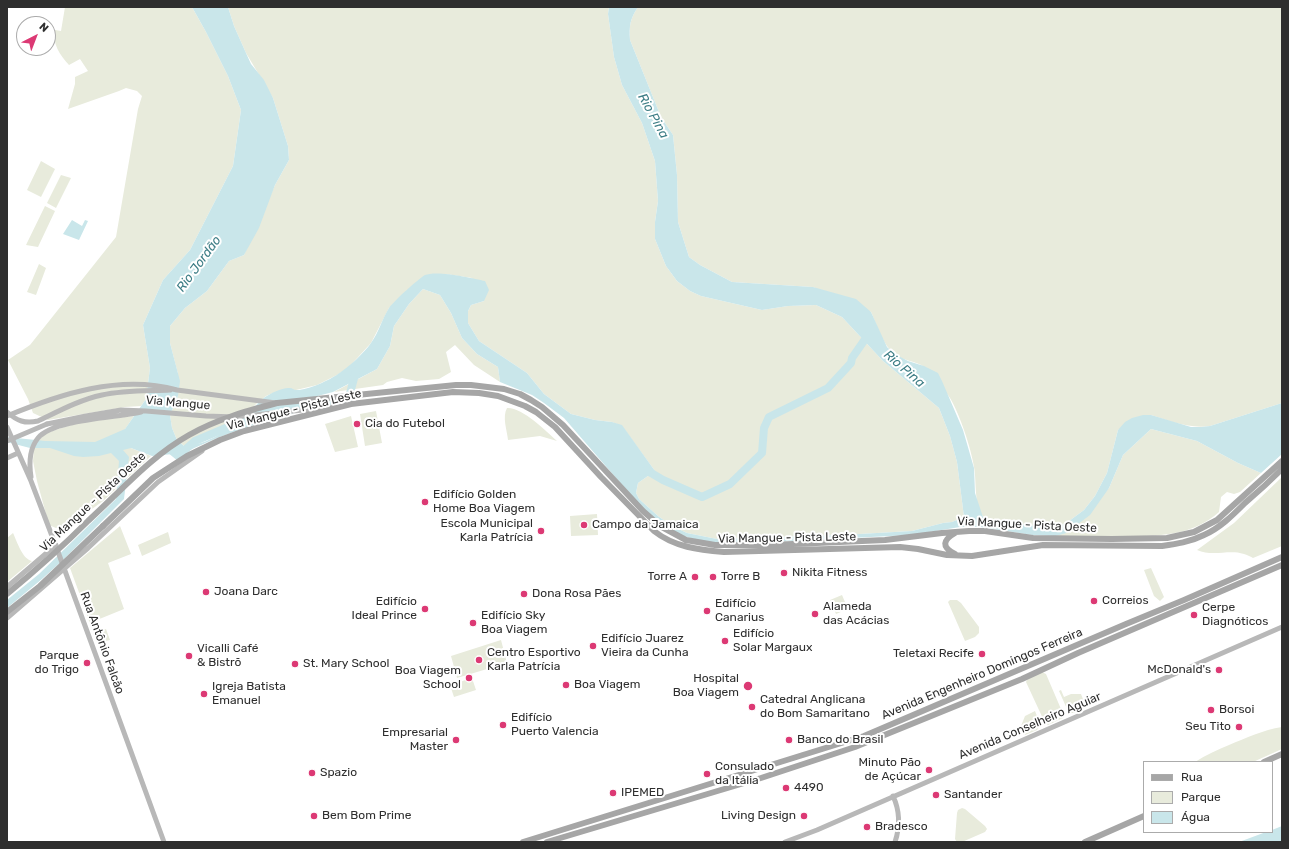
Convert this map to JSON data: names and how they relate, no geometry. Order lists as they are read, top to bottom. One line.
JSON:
{"streets":{"main road":["Via Mangue","Via Mangue - Pista Leste","Via Mangue - Pista Oeste","Rua Antônio Falcão","Avenida Engenheiro Domingos Ferreira","Avenida Conselheiro Aguiar"]},"crossings":[["Via Mangue","Via Mangue - Pista Leste"],["Via Mangue","Via Mangue - Pista Oeste"]],"water":["Rio Pina","Rio Jordão"],"places":["Cia do Futebol","Edifício Golden Home Boa Viagem","Campo da Jamaica","Escola Municipal Karla Patrícia","Nikita Fitness","Torre A","Torre B","Joana Darc","Dona Rosa Pães","Correios","Edifício Ideal Prince","Edifício Canarius","Alameda das Acácias","Cerpe Diagnóticos","Edifício Sky Boa Viagem","Edifício Solar Margaux","Edifício Juarez Vieira da Cunha","Teletaxi Recife","Vicalli Café & Bistrõ","Centro Esportivo Karla Patrícia","Parque do Trigo","St. Mary School","McDonald's","Boa Viagem School","Boa Viagem","Hospital Boa Viagem","Igreja Batista Emanuel","Catedral Anglicana do Bom Samaritano","Borsoi","Edifício Puerto Valencia","Seu Tito","Empresarial Master","Banco do Brasil","Minuto Pão de Açúcar","Spazio","Consulado da Itália","4490","IPEMED","Santander","Bem Bom Prime","Living Design","Bradesco"],"legend":["Rua","Parque","Água"],"north":"top right"}
